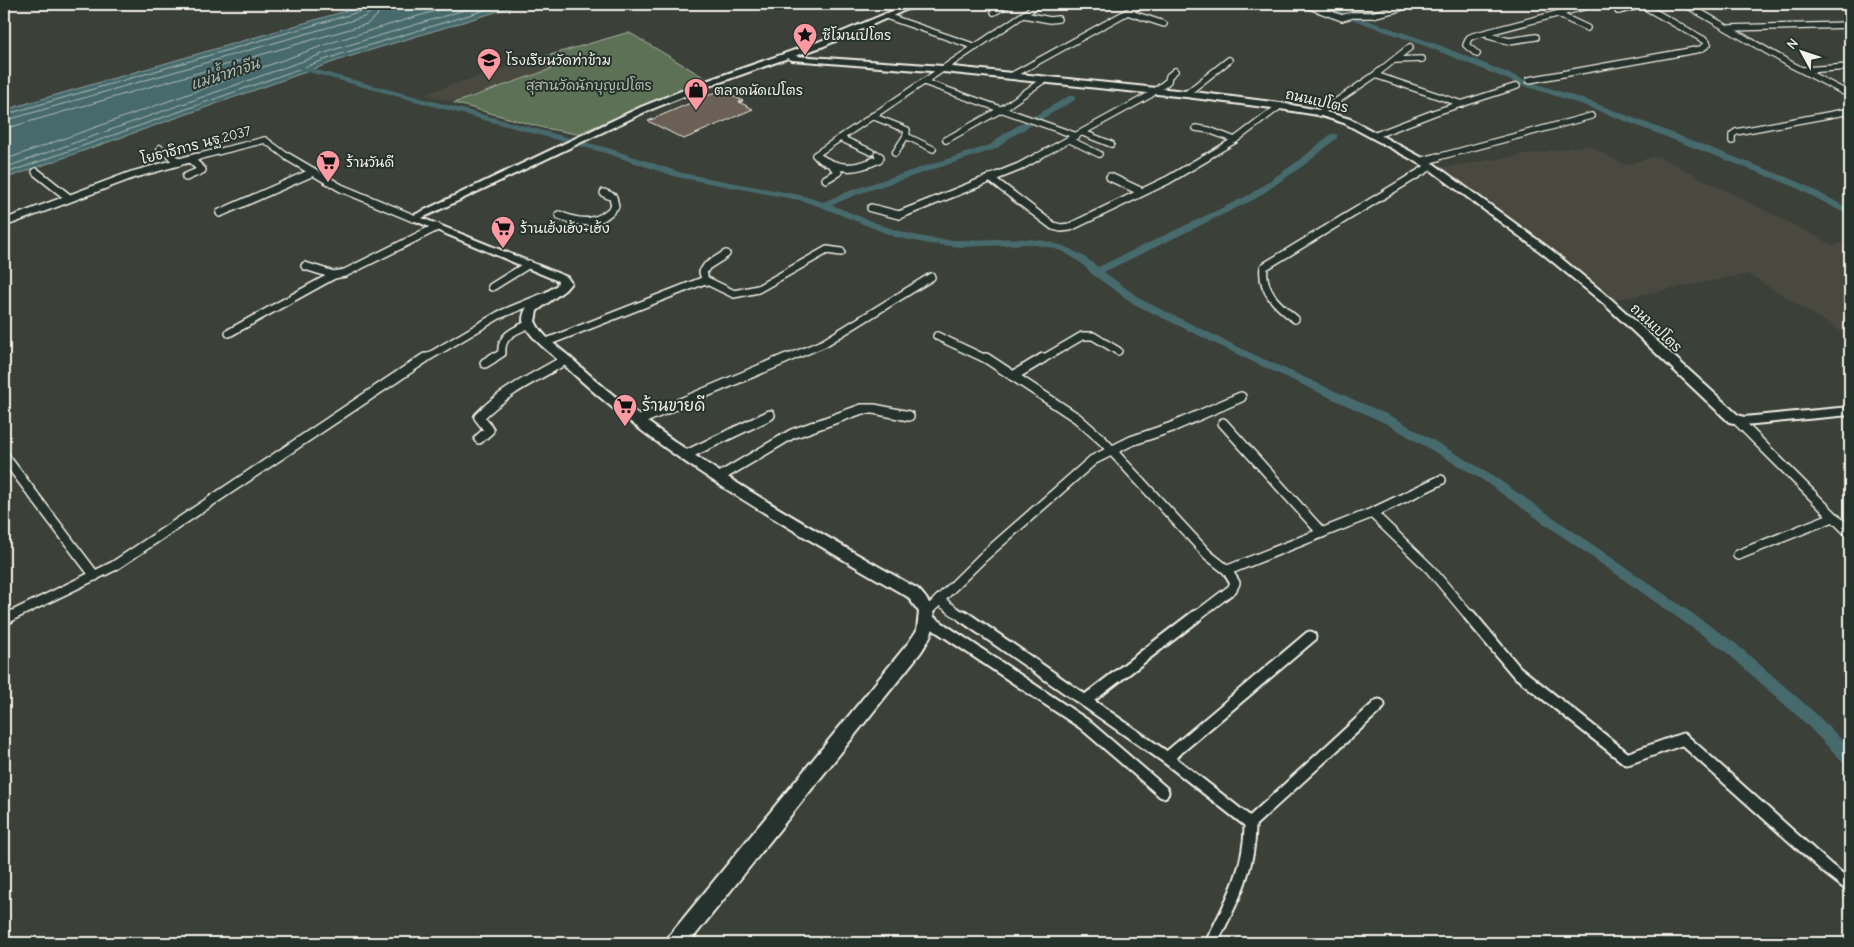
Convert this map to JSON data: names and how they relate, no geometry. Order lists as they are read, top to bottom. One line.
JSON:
{"streets":{"street":["ถนนเปโตร","โยธาธิการ นฐ.2037"]},"water":["แม่น้ำท่าจีน"],"parks":["สุสานวัดนักบุญเปโตร"],"places":{"place":["ซีโมนเปโตร"],"school or university":["โรงเรียนวัดท่าข้าม"],"shop":["ตลาดนัดเปโตร"],"supermarket":["ร้านวันดี","ร้านเฮ้งเฮ้ง+เฮ้ง","ร้านขายดี"]},"north":"top left"}
